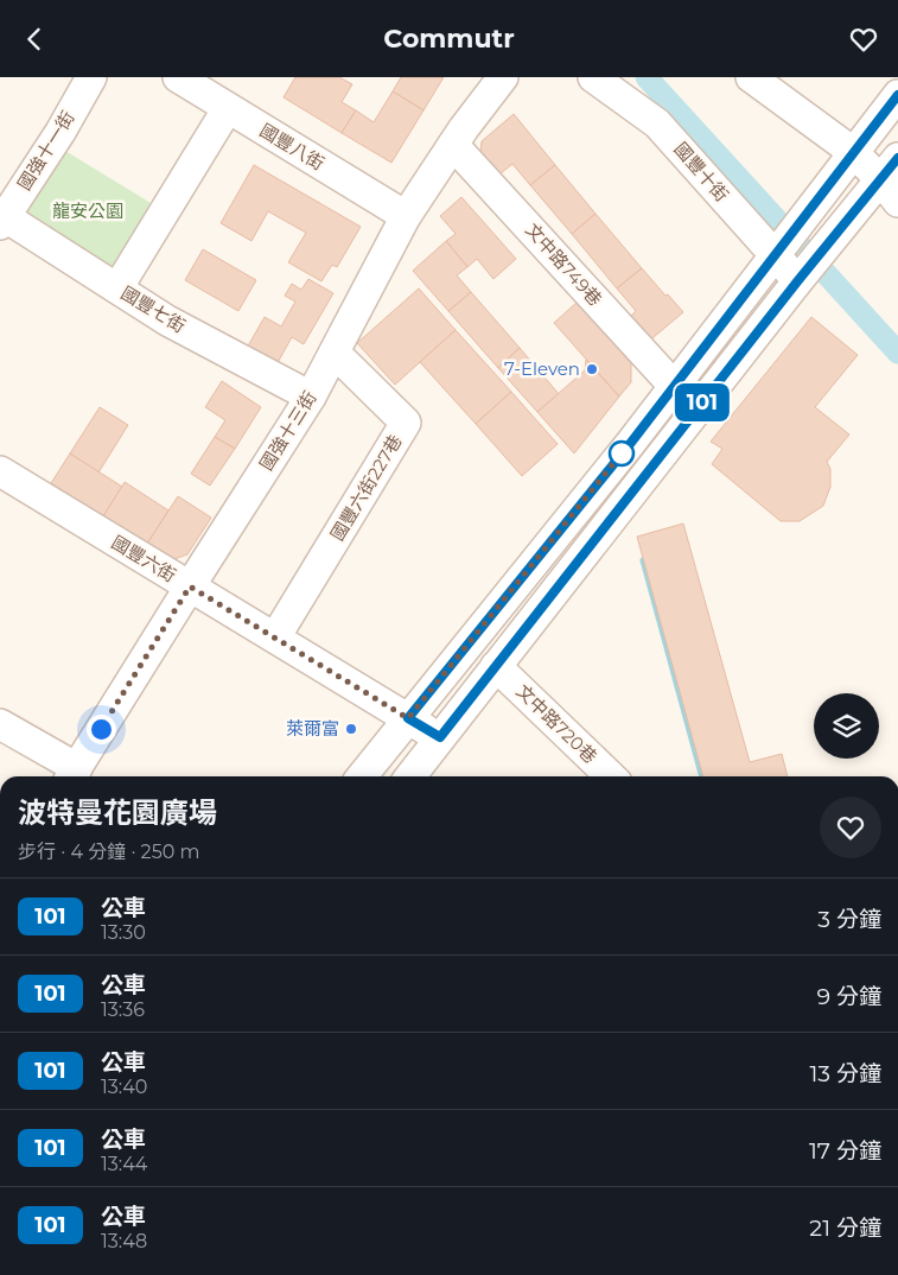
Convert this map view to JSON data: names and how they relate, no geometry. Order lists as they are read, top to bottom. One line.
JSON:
{"streets":{"street":["國豐八街","國強十一街","國豐十街","文中路749巷","國豐七街","國強十三街","國豐六街227巷","國豐六街","文中路720巷"]},"crossings":[["國豐八街","國強十三街"],["國強十一街","國豐七街"],["文中路749巷","國強十三街"],["國豐七街","國強十三街"],["國強十三街","國豐六街227巷"],["國強十三街","國豐六街"],["國豐六街227巷","國豐六街"]],"parks":["龍安公園"],"places":["7-Eleven","萊爾富"],"lines":["bus line 101"],"page":{"header":"Commutr","on_map":"101","heading":["波特曼花園廣場","步行 · 4 分鐘 · 250 m"],"list":[{"mark":"101","name":"公車","note":"13:30","value":"3 分鐘"},{"mark":"101","name":"公車","note":"13:36","value":"9 分鐘"},{"mark":"101","name":"公車","note":"13:40","value":"13 分鐘"},{"mark":"101","name":"公車","note":"13:44","value":"17 分鐘"},{"mark":"101","name":"公車","note":"13:48","value":"21 分鐘"}]}}
